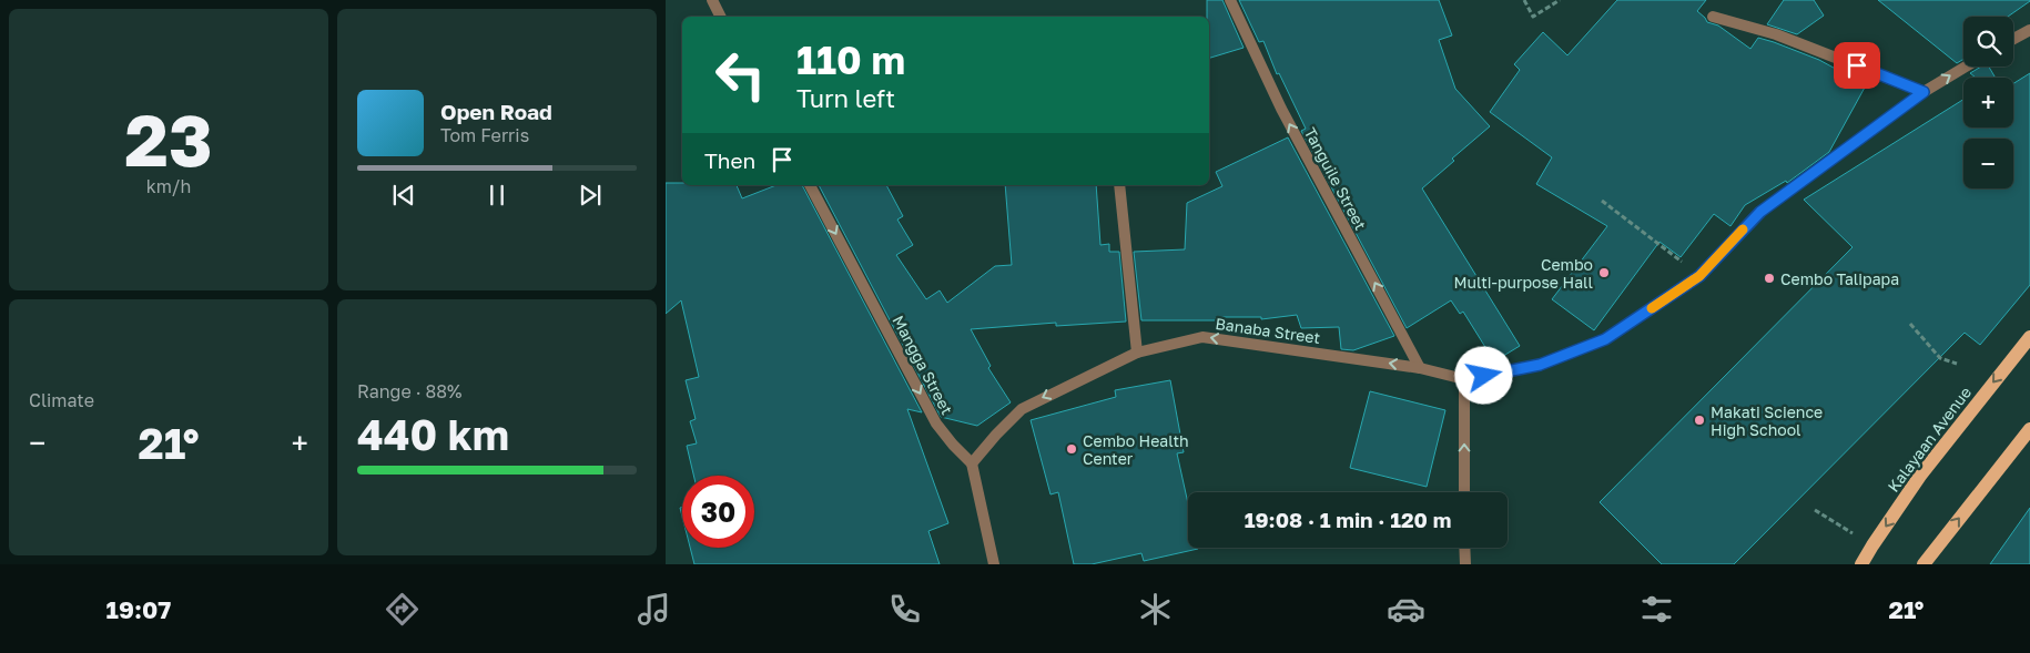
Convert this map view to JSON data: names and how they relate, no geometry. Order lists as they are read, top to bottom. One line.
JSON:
{"streets":{"main road":["Kalayaan Avenue"],"street":["Tanguile Street","Banaba Street","Mangga Street"]},"crossings":[["Tanguile Street","Banaba Street"],["Banaba Street","Mangga Street"]],"one_way":["Tanguile Street","Banaba Street","Mangga Street"],"places":["Cembo Multi-purpose Hall","Cembo Talipapa","Makati Science High School","Cembo Health Center"],"page":{"tile":[["23","km/h"],"Climate",["Range · 88%","440 km"]],"map_buttons":["+","−"],"turn":["110 m","Turn left"],"song":["Open Road","Tom Ferris"],"then":"Then","heat":["−","21°","+"],"limit":"30","trip":"19:08 · 1 min · 120 m","tabs":["19:07","21°"]}}
